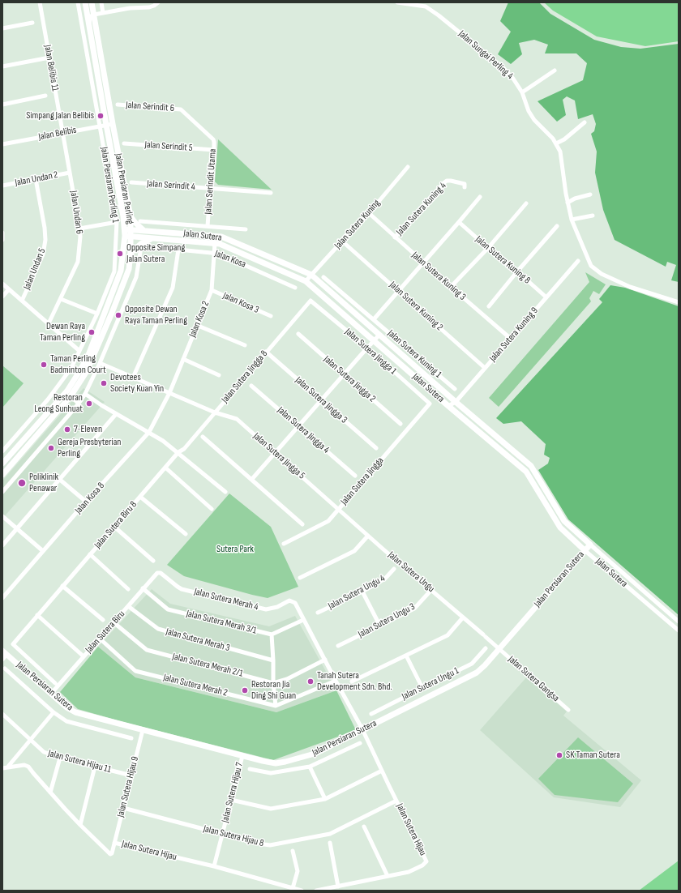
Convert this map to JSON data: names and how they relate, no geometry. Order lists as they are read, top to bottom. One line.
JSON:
{"streets":{"street":["Jalan Sungai Perling 4","Jalan Belibis 11","Jalan Serindit 6","Jalan Belibis","Jalan Serindit 5","Jalan Undan 2","Jalan Serindit Utama","Jalan Persiaran Perling 1","Jalan Serindit 4","Jalan Persiaran Perling","Jalan Sutera Kuning 4","Jalan Undan 6","Jalan Sutera Kuning","Jalan Sutera","Jalan Kosa","Jalan Sutera Kuning 8","Jalan Undan 5","Jalan Sutera Kuning 3","Jalan Kosa 3","Jalan Sutera Kuning 2","Jalan Kosa 2","Jalan Sutera Kuning 9","Jalan Sutera Jingga 1","Jalan Sutera Kuning 1","Jalan Sutera Jingga 8","Jalan Sutera Jingga 2","Jalan Sutera Jingga 3","Jalan Sutera Jingga 4","Jalan Sutera Jingga 5","Jalan Sutera Jingga","Jalan Kosa 8","Jalan Sutera Biru 8","Jalan Sutera Ungu","Jalan Persiaran Sutera","Jalan Sutera Ungu 4","Jalan Sutera Merah 4","Jalan Sutera Ungu 3","Jalan Sutera Merah 3/1","Jalan Sutera Biru","Jalan Sutera Merah 3","Jalan Sutera Merah 2/1","Jalan Sutera Gangsa","Jalan Sutera Ungu 1","Jalan Sutera Merah 2","Jalan Sutera Hijau 11","Jalan Sutera Hijau 9","Jalan Sutera Hijau 7","Jalan Sutera Hijau","Jalan Sutera Hijau 8"]},"crossings":[["Jalan Belibis 11","Jalan Belibis"],["Jalan Belibis 11","Jalan Undan 6"],["Jalan Serindit 6","Jalan Serindit Utama"],["Jalan Belibis","Jalan Persiaran Perling 1"],["Jalan Belibis","Jalan Persiaran Perling"],["Jalan Belibis","Jalan Undan 6"],["Jalan Serindit 5","Jalan Serindit Utama"],["Jalan Undan 2","Jalan Undan 6"],["Jalan Undan 2","Jalan Undan 5"],["Jalan Serindit Utama","Jalan Serindit 4"],["Jalan Persiaran Perling","Jalan Sutera"],["Jalan Sutera Kuning 4","Jalan Sutera Kuning 3"],["Jalan Sutera Kuning","Jalan Sutera"],["Jalan Sutera Kuning","Jalan Sutera Kuning 3"],["Jalan Sutera","Jalan Kosa 2"],["Jalan Sutera","Jalan Sutera Kuning 9"],["Jalan Sutera","Jalan Sutera Jingga 1"],["Jalan Sutera","Jalan Persiaran Sutera"],["Jalan Kosa","Jalan Kosa 2"],["Jalan Kosa","Jalan Sutera Jingga 5"],["Jalan Sutera Kuning 8","Jalan Sutera Kuning 9"],["Jalan Sutera Kuning 3","Jalan Sutera Kuning 9"],["Jalan Kosa 3","Jalan Kosa 2"],["Jalan Sutera Kuning 2","Jalan Sutera Kuning 9"],["Jalan Kosa 2","Jalan Sutera Jingga 5"],["Jalan Kosa 2","Jalan Kosa 8"],["Jalan Sutera Jingga 1","Jalan Sutera Jingga 8"],["Jalan Sutera Jingga 1","Jalan Sutera Jingga"],["Jalan Sutera Jingga 8","Jalan Sutera Jingga 3"],["Jalan Sutera Jingga 8","Jalan Sutera Jingga 5"],["Jalan Sutera Jingga 8","Jalan Sutera Biru 8"],["Jalan Sutera Jingga 5","Jalan Sutera Jingga"],["Jalan Sutera Jingga 5","Jalan Kosa 8"],["Jalan Sutera Jingga 5","Jalan Sutera Ungu"],["Jalan Sutera Jingga","Jalan Sutera Ungu"],["Jalan Sutera Ungu","Jalan Persiaran Sutera"],["Jalan Sutera Ungu","Jalan Sutera Ungu 3"],["Jalan Sutera Ungu","Jalan Sutera Gangsa"],["Jalan Persiaran Sutera","Jalan Sutera Biru"],["Jalan Persiaran Sutera","Jalan Sutera Gangsa"],["Jalan Persiaran Sutera","Jalan Sutera Hijau 9"],["Jalan Persiaran Sutera","Jalan Sutera Hijau 7"],["Jalan Persiaran Sutera","Jalan Sutera Hijau"],["Jalan Sutera Merah 4","Jalan Sutera Biru"],["Jalan Sutera Merah 4","Jalan Sutera Hijau"],["Jalan Sutera Merah 3/1","Jalan Sutera Biru"],["Jalan Sutera Biru","Jalan Sutera Merah 3"],["Jalan Sutera Biru","Jalan Sutera Merah 2/1"],["Jalan Sutera Biru","Jalan Sutera Merah 2"],["Jalan Sutera Merah 2/1","Jalan Sutera Hijau"],["Jalan Sutera Hijau 11","Jalan Sutera Hijau 9"],["Jalan Sutera Hijau 9","Jalan Sutera Hijau"],["Jalan Sutera Hijau 9","Jalan Sutera Hijau 8"],["Jalan Sutera Hijau 7","Jalan Sutera Hijau"],["Jalan Sutera Hijau 7","Jalan Sutera Hijau 8"],["Jalan Sutera Hijau","Jalan Sutera Hijau 8"]],"parks":["Sutera Park"],"places":["Simpang Jalan Belibis","Opposite Simpang Jalan Sutera","Opposite Dewan Raya Taman Perling","Dewan Raya Taman Perling","Taman Perling Badminton Court","Devotees Society Kuan Yin","Restoran Leong Sunhuat","7-Eleven","Gereja Presbyterian Perling","Poliklinik Penawar","Tanah Sutera Development Sdn. Bhd.","Restoran Jia Ding Shi Guan","SK Taman Sutera"]}
